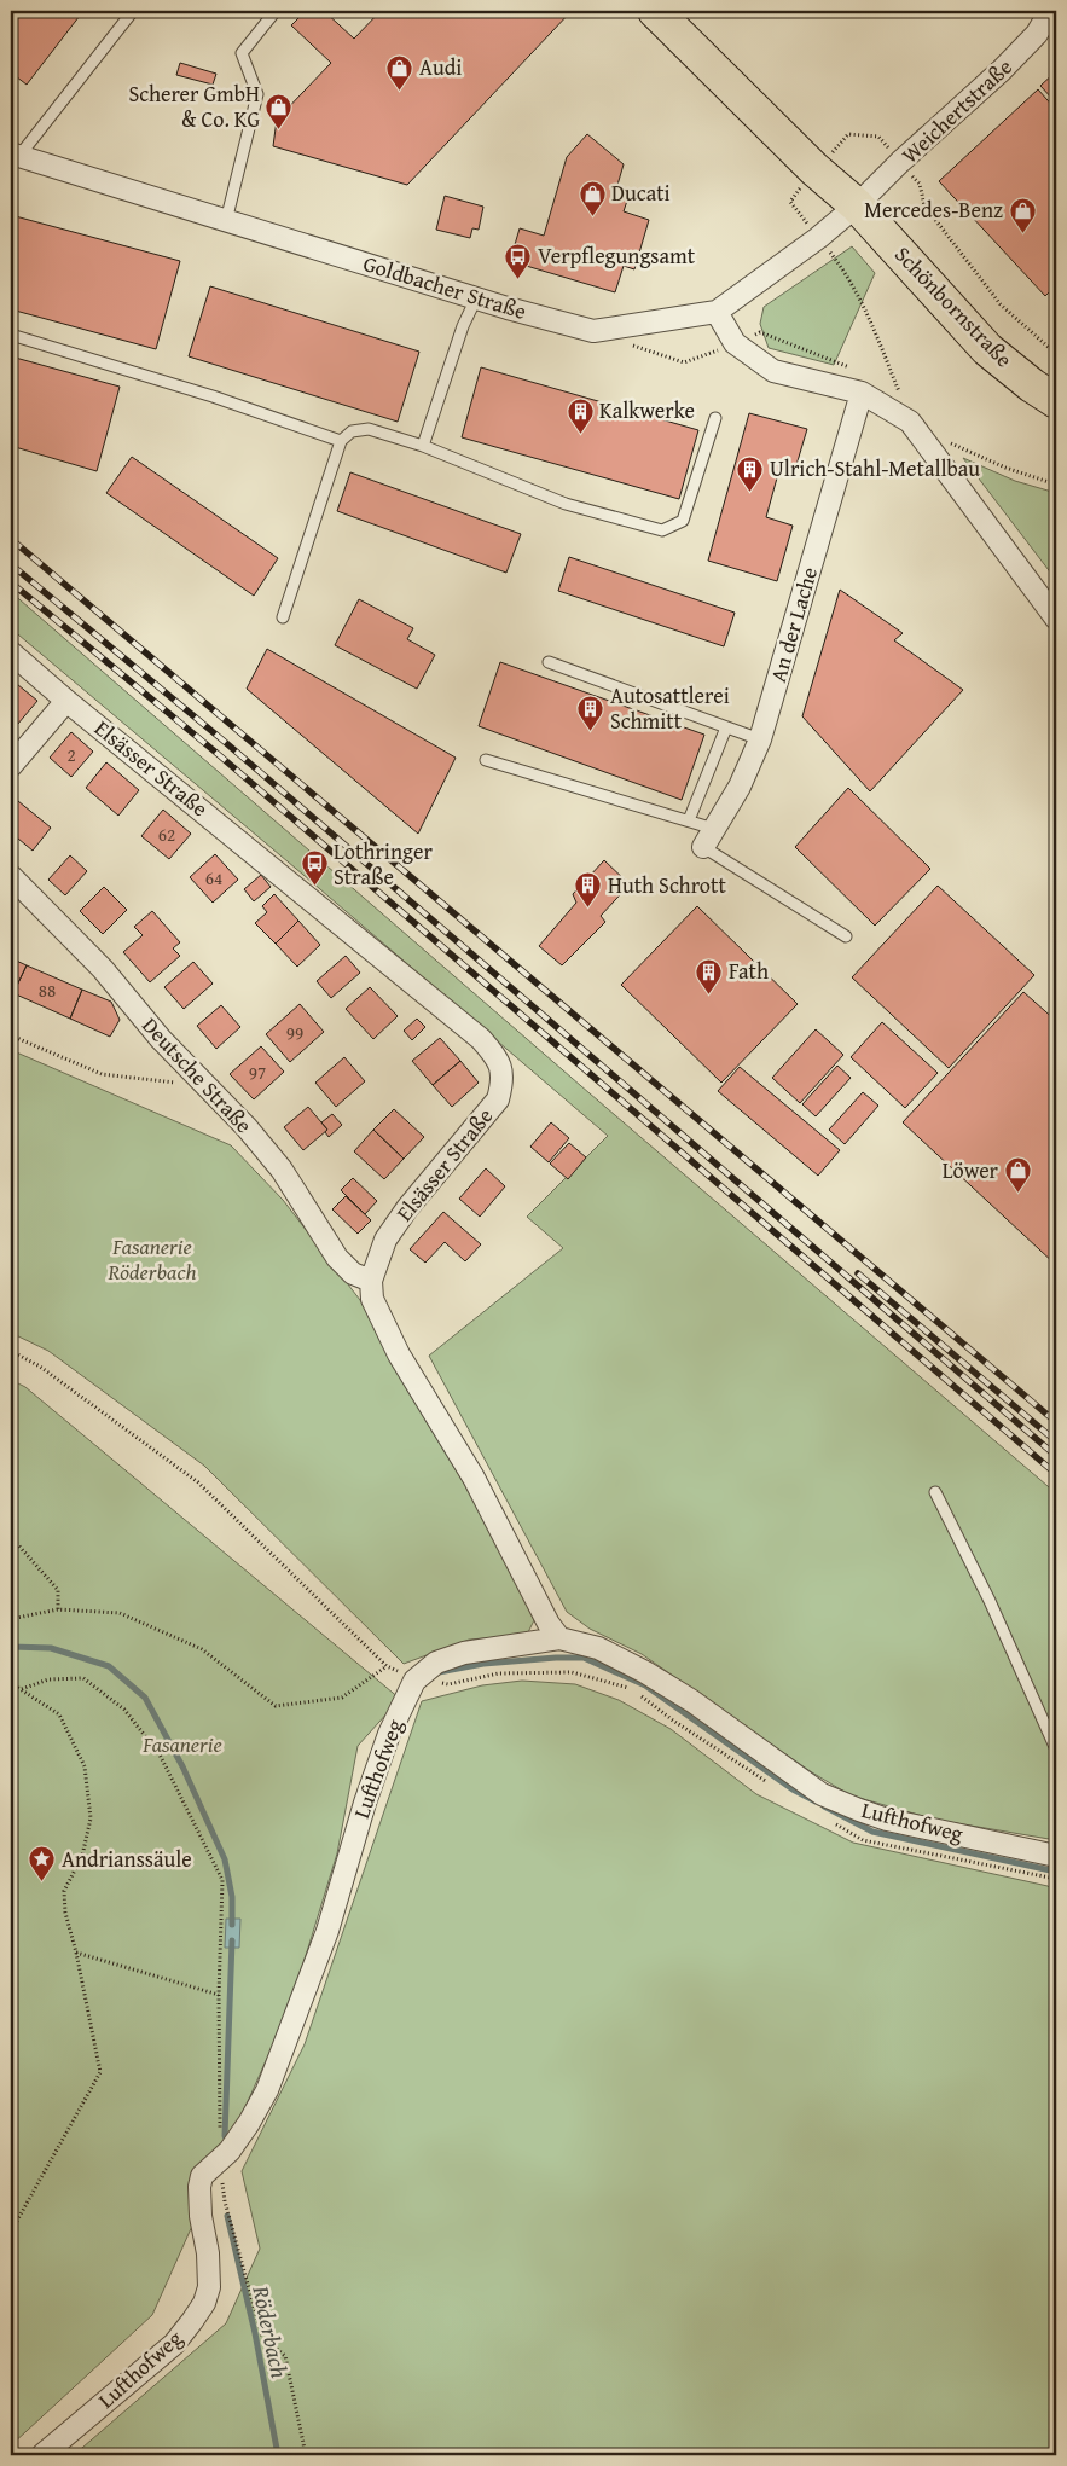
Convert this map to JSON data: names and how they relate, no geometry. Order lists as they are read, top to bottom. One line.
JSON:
{"streets":{"main road":["Schönbornstraße"],"street":["Weichertstraße","Goldbacher Straße","An der Lache","Elsässer Straße","Deutsche Straße","Lufthofweg"]},"crossings":[["Weichertstraße","Goldbacher Straße"],["Weichertstraße","Schönbornstraße"],["Goldbacher Straße","Schönbornstraße"],["Elsässer Straße","Deutsche Straße"]],"water":["Röderbach"],"parks":["Fasanerie Röderbach","Fasanerie"],"places":{"shop":["Audi","Scherer GmbH & Co. KG","Ducati","Mercedes-Benz","Löwer"],"bus stop":["Verpflegungsamt","Lothringer Straße"],"building":["Kalkwerke","Ulrich-Stahl-Metallbau","Autosattlerei Schmitt","Huth Schrott","Fath"],"place":["Andrianssäule"]},"house_numbers":["2","62","64","88","99","97"]}
